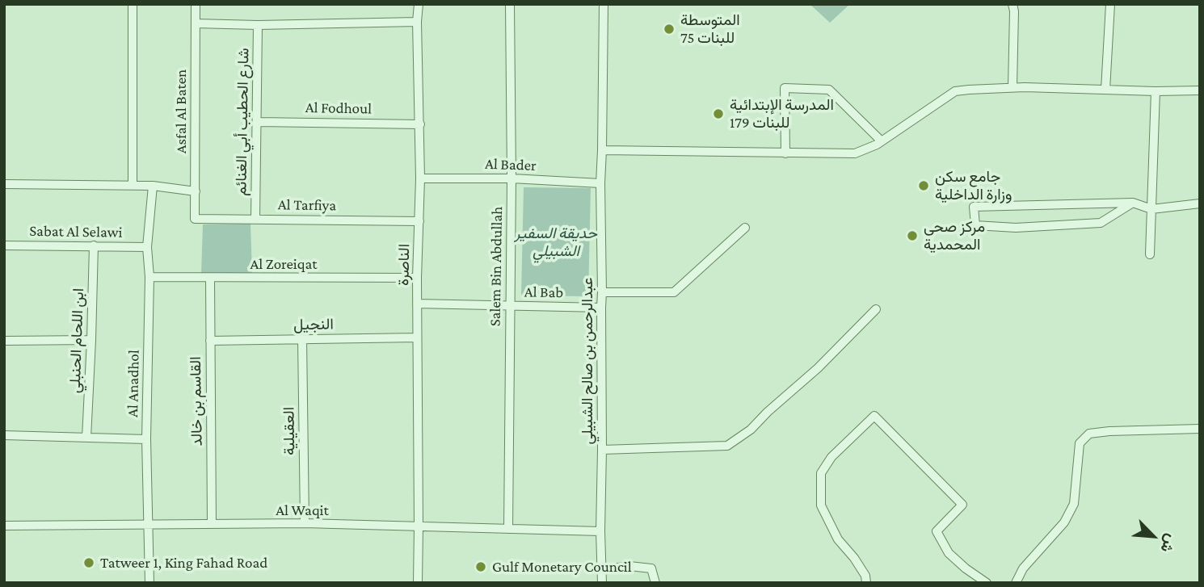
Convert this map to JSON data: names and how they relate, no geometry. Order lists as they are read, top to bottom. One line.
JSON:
{"streets":{"street":["Al Fodhoul","Asfal Al Baten","شارع الحطيب أبي الغنائم","Al Bader","Al Tarfiya","Sabat Al Selawi","Al Zoreiqat","الناصرة","Salem Bin Abdullah","Al Bab","النجيل","ابن اللحام الحنبلي","عبدالرحمن بن صالح الشبيلي","Al Anadhol","القاسم بن خالد","العقيلية","Al Waqit"]},"crossings":[["Al Fodhoul","شارع الحطيب أبي الغنائم"],["Al Fodhoul","الناصرة"],["Asfal Al Baten","Al Tarfiya"],["شارع الحطيب أبي الغنائم","Al Tarfiya"],["Al Bader","الناصرة"],["Al Bader","Salem Bin Abdullah"],["Al Bader","عبدالرحمن بن صالح الشبيلي"],["Al Tarfiya","الناصرة"],["Sabat Al Selawi","ابن اللحام الحنبلي"],["Sabat Al Selawi","Al Anadhol"],["Al Zoreiqat","الناصرة"],["Al Zoreiqat","Al Anadhol"],["Al Zoreiqat","القاسم بن خالد"],["الناصرة","Al Bab"],["الناصرة","النجيل"],["الناصرة","Al Waqit"],["Salem Bin Abdullah","Al Bab"],["Salem Bin Abdullah","Al Waqit"],["Al Bab","عبدالرحمن بن صالح الشبيلي"],["النجيل","القاسم بن خالد"],["النجيل","العقيلية"],["عبدالرحمن بن صالح الشبيلي","Al Waqit"],["Al Anadhol","Al Waqit"],["القاسم بن خالد","Al Waqit"],["العقيلية","Al Waqit"]],"parks":["حديقة السفير الشبيلي"],"places":["المتوسطة 75 للبنات","المدرسة الإبتدائية 179 للبنات","جامع سكن وزارة الداخلية","مركز صحي المحمدية","Tatweer 1, King Fahad Road","Gulf Monetary Council"],"north":"bottom right"}
